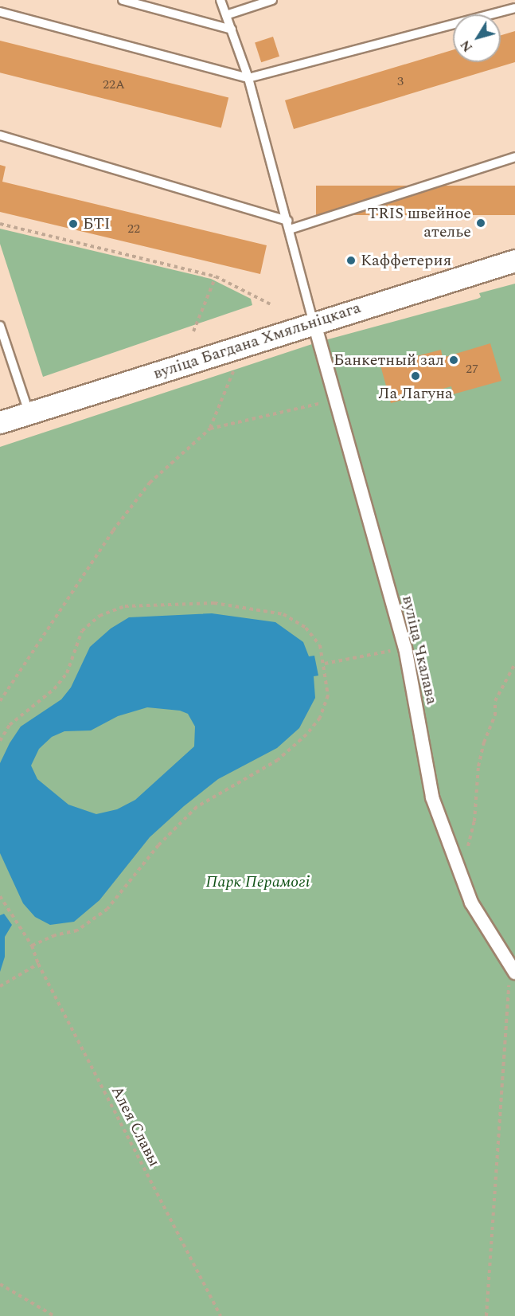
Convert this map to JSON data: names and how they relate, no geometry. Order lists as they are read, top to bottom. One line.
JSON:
{"streets":{"street":["вуліца Багдана Хмяльніцкага","вуліца Чкалава"],"path":["Алея Славы"]},"crossings":[["вуліца Багдана Хмяльніцкага","вуліца Чкалава"]],"parks":["Парк Перамогі"],"places":["TRIS швейное ателье","БТІ","Каффетерия","Банкетный зал","Ла Лагуна"],"house_numbers":["3","22А","22","27"],"north":"bottom left"}
